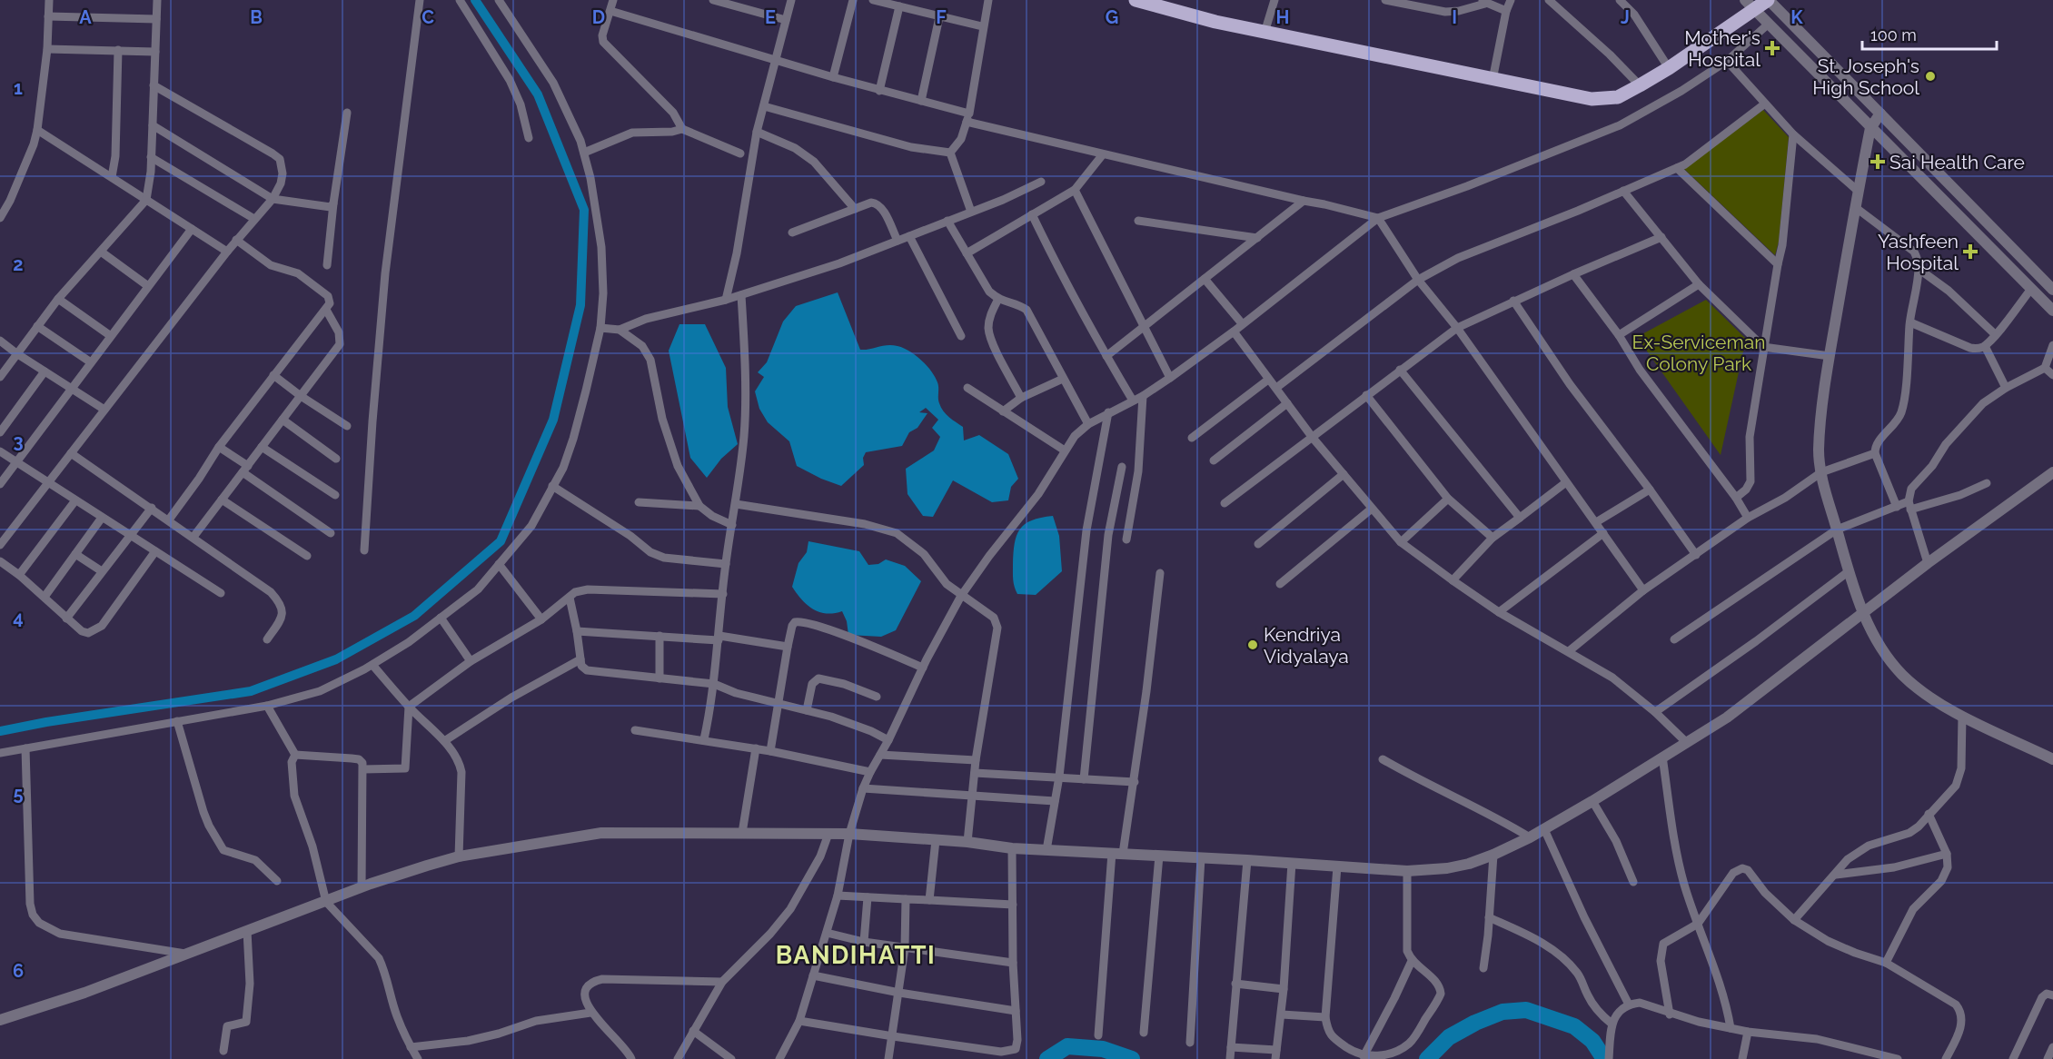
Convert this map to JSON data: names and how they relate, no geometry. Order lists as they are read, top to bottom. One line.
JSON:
{"districts":["BANDIHATTI"],"parks":["Ex-Serviceman Colony Park"],"places":{"health":["Mother's Hospital","Sai Health Care","Yashfeen Hospital"],"other":["St. Joseph's High School","Kendriya Vidyalaya"]},"scale_bar":"100 m","grid":{"columns":["A","B","C","D","E","F","G","H","I","J","K"],"rows":["1","2","3","4","5","6"]}}
